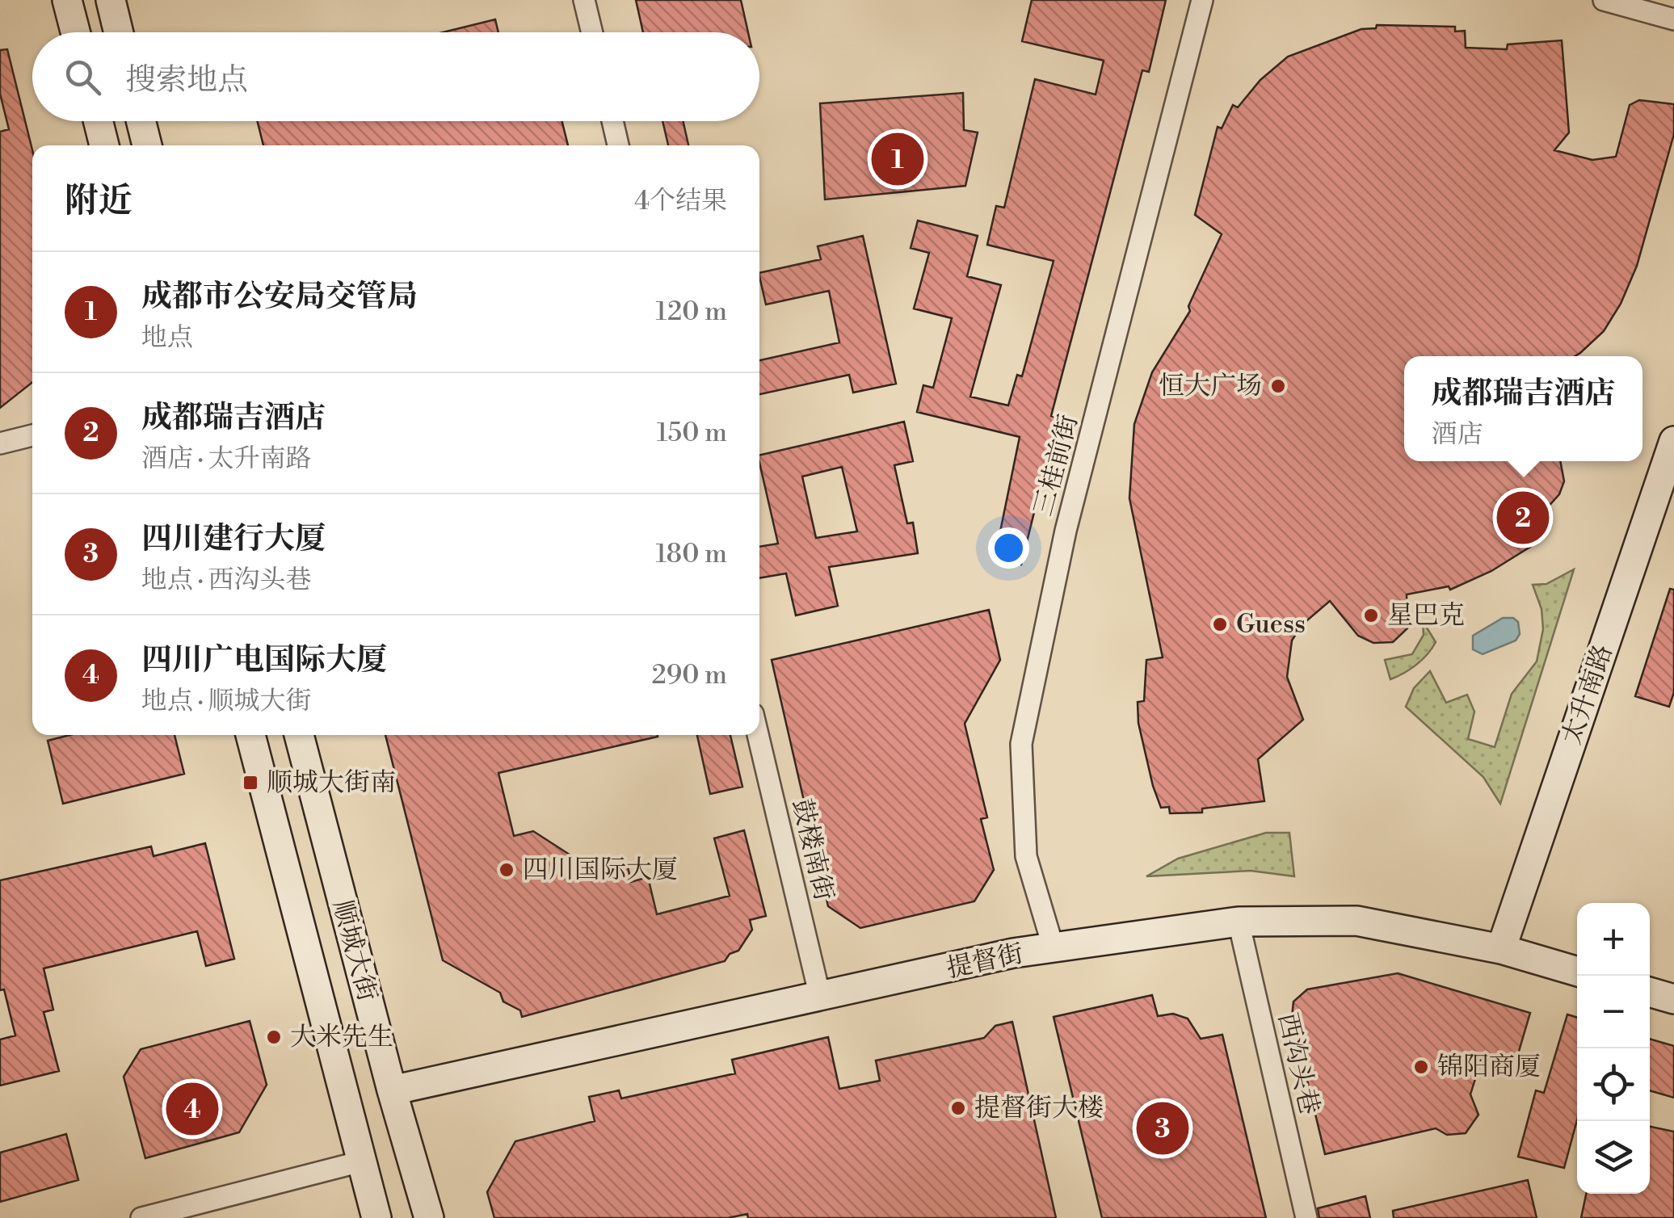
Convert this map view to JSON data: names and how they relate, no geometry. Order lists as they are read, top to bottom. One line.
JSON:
{"streets":{"main road":["太升南路","顺城大街","提督街"],"street":["三桂前街","鼓楼南街","西沟头巷"]},"crossings":[["三桂前街","提督街"],["太升南路","提督街"],["鼓楼南街","提督街"],["顺城大街","提督街"],["提督街","西沟头巷"]],"places":{"other":["恒大广场","星巴克","Guess","四川国际大厦","大米先生","锦阳商厦","提督街大楼"],"transit":["顺城大街南"]},"page":{"search":"搜索地点","pins":["1","2","4","3"],"heading":["附近","4个结果"],"list":[{"mark":"1","name":"成都市公安局交管局","note":"地点","value":"120 m"},{"mark":"2","name":"成都瑞吉酒店","note":"酒店 · 太升南路","value":"150 m"},{"mark":"3","name":"四川建行大厦","note":"地点 · 西沟头巷","value":"180 m"},{"mark":"4","name":"四川广电国际大厦","note":"地点 · 顺城大街","value":"290 m"}],"popup":["成都瑞吉酒店","酒店"],"map_buttons":["+","−"]}}
